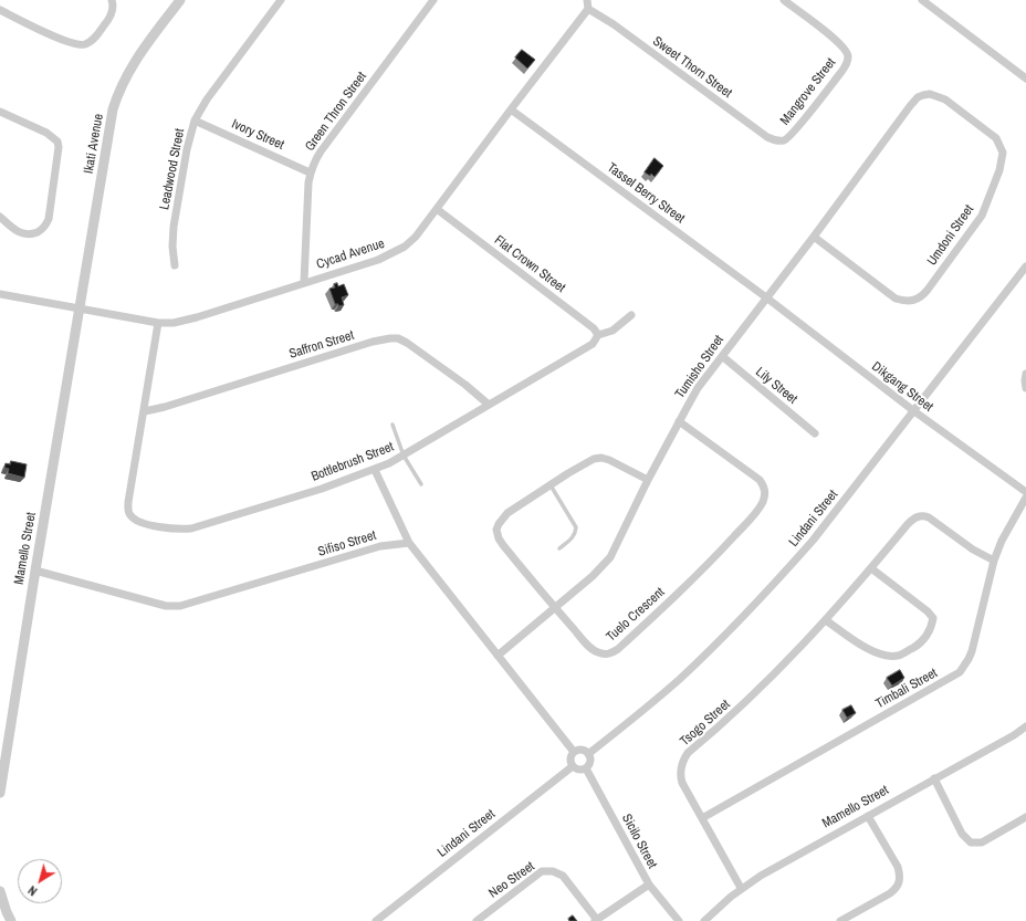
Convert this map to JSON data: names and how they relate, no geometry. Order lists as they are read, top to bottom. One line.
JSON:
{"streets":{"street":["Sweet Thorn Street","Mangrove Street","Green Thron Street","Ivory Street","Ikati Avenue","Leadwood Street","Tassel Berry Street","Umdoni Street","Cycad Avenue","Flat Crown Street","Saffron Street","Tumisho Street","Lily Street","Dikgang Street","Bottlebrush Street","Lindani Street","Sifiso Street","Mamello Street","Tuelo Crescent","Timbali Street","Tsogo Street","Sicilo Street","Neo Street"]},"crossings":[["Sweet Thorn Street","Mangrove Street"],["Sweet Thorn Street","Cycad Avenue"],["Green Thron Street","Ivory Street"],["Green Thron Street","Cycad Avenue"],["Ivory Street","Leadwood Street"],["Ikati Avenue","Cycad Avenue"],["Ikati Avenue","Mamello Street"],["Tassel Berry Street","Cycad Avenue"],["Tassel Berry Street","Tumisho Street"],["Tassel Berry Street","Dikgang Street"],["Umdoni Street","Tumisho Street"],["Cycad Avenue","Flat Crown Street"],["Cycad Avenue","Mamello Street"],["Flat Crown Street","Bottlebrush Street"],["Saffron Street","Bottlebrush Street"],["Tumisho Street","Lily Street"],["Tumisho Street","Dikgang Street"],["Tumisho Street","Tuelo Crescent"],["Dikgang Street","Lindani Street"],["Lindani Street","Sicilo Street"],["Sifiso Street","Mamello Street"],["Mamello Street","Tsogo Street"],["Timbali Street","Tsogo Street"]],"north":"bottom left"}
